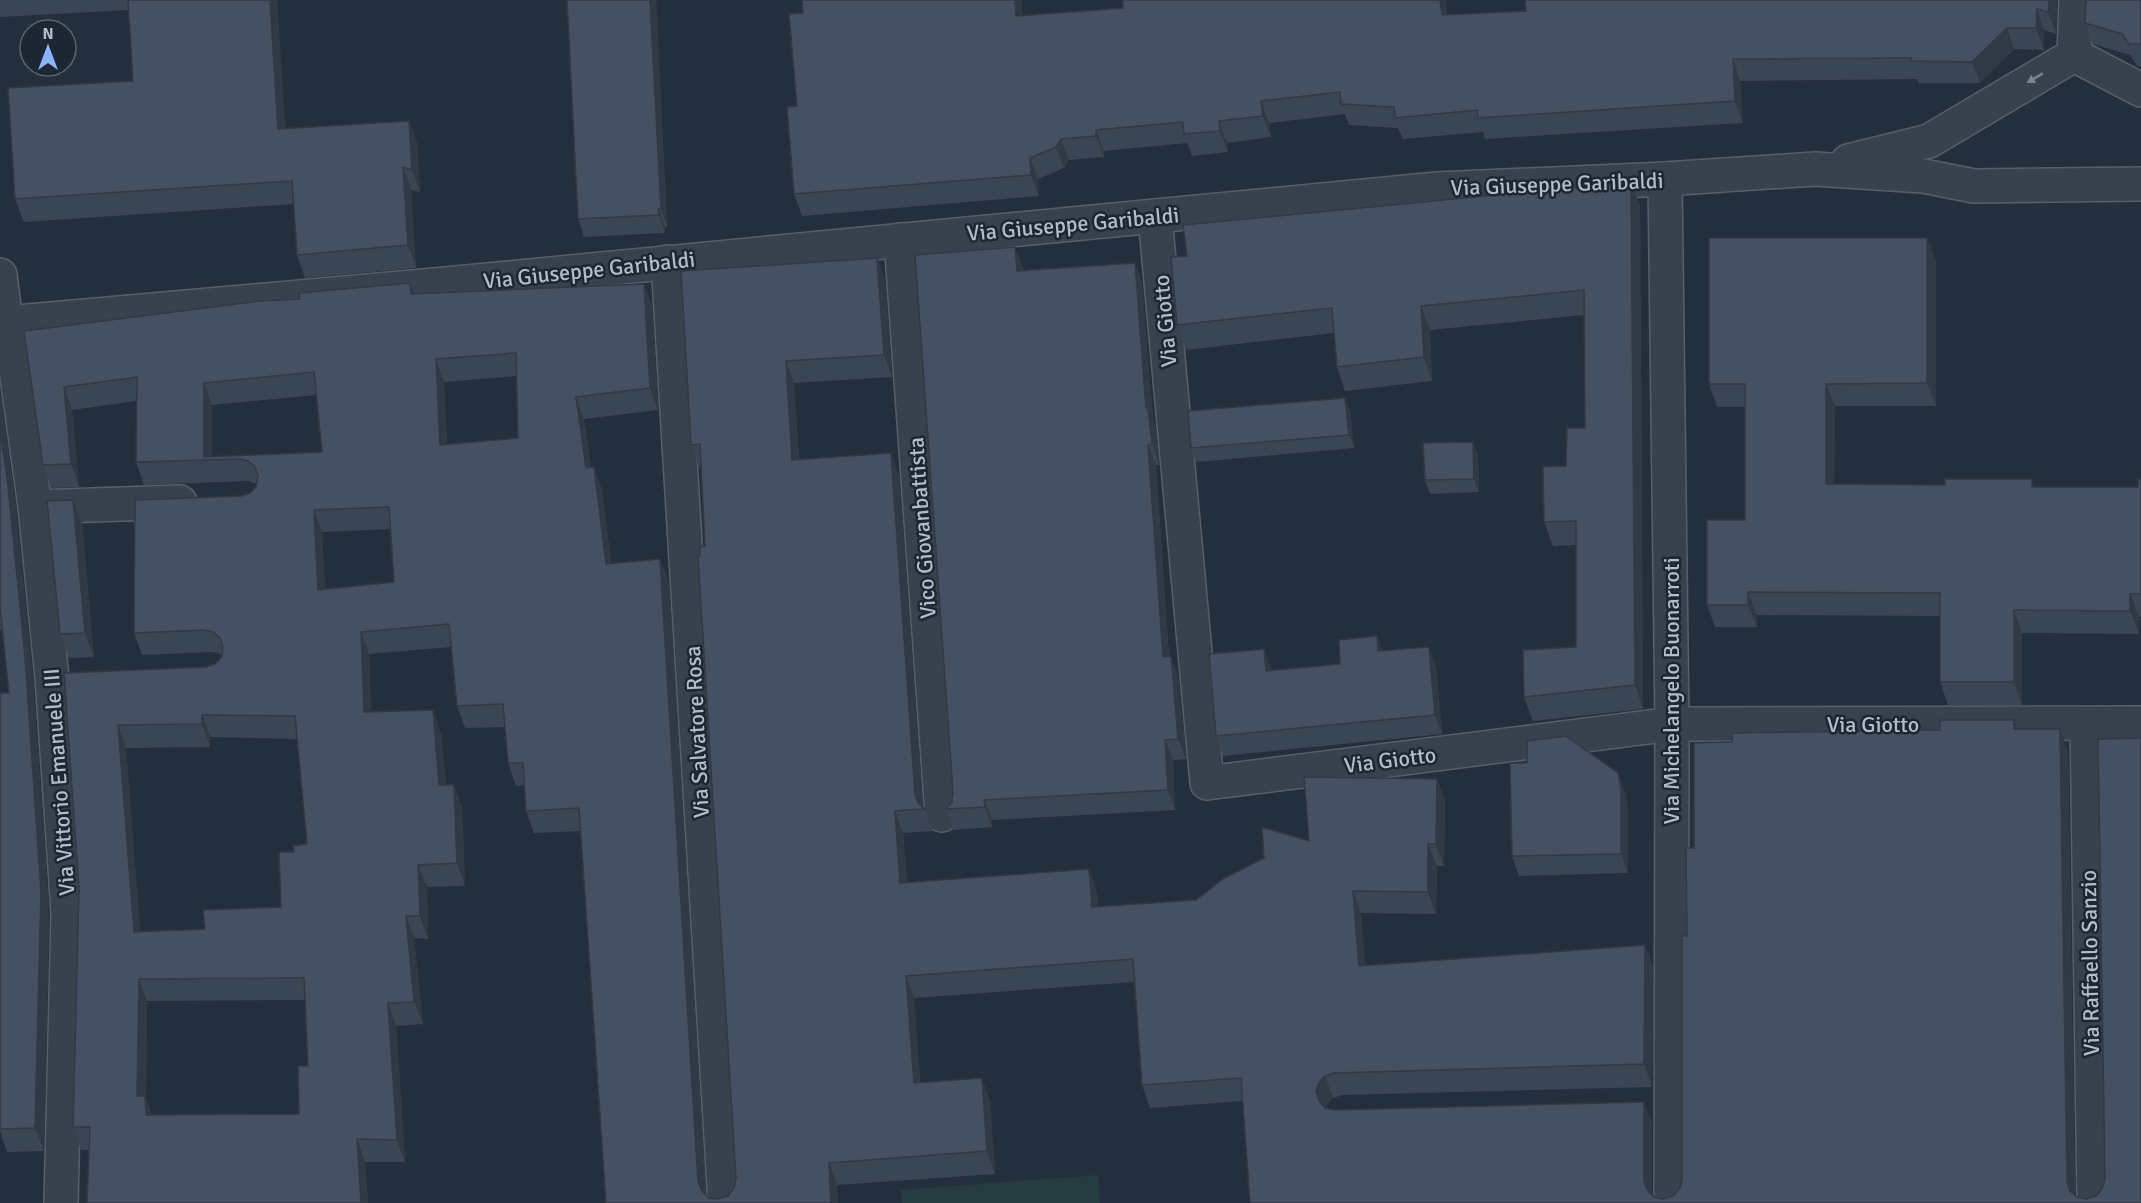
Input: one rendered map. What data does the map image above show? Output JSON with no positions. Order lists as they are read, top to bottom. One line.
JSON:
{"streets":{"street":["Via Giuseppe Garibaldi","Via Giotto","Vico Giovanbattista","Via Michelangelo Buonarroti","Via Salvatore Rosa","Via Vittorio Emanuele III","Via Raffaello Sanzio"]},"crossings":[["Via Giuseppe Garibaldi","Via Giotto"],["Via Giuseppe Garibaldi","Vico Giovanbattista"],["Via Giuseppe Garibaldi","Via Michelangelo Buonarroti"],["Via Giuseppe Garibaldi","Via Salvatore Rosa"],["Via Giuseppe Garibaldi","Via Vittorio Emanuele III"],["Via Giotto","Via Michelangelo Buonarroti"],["Via Giotto","Via Raffaello Sanzio"]],"north":"top"}
